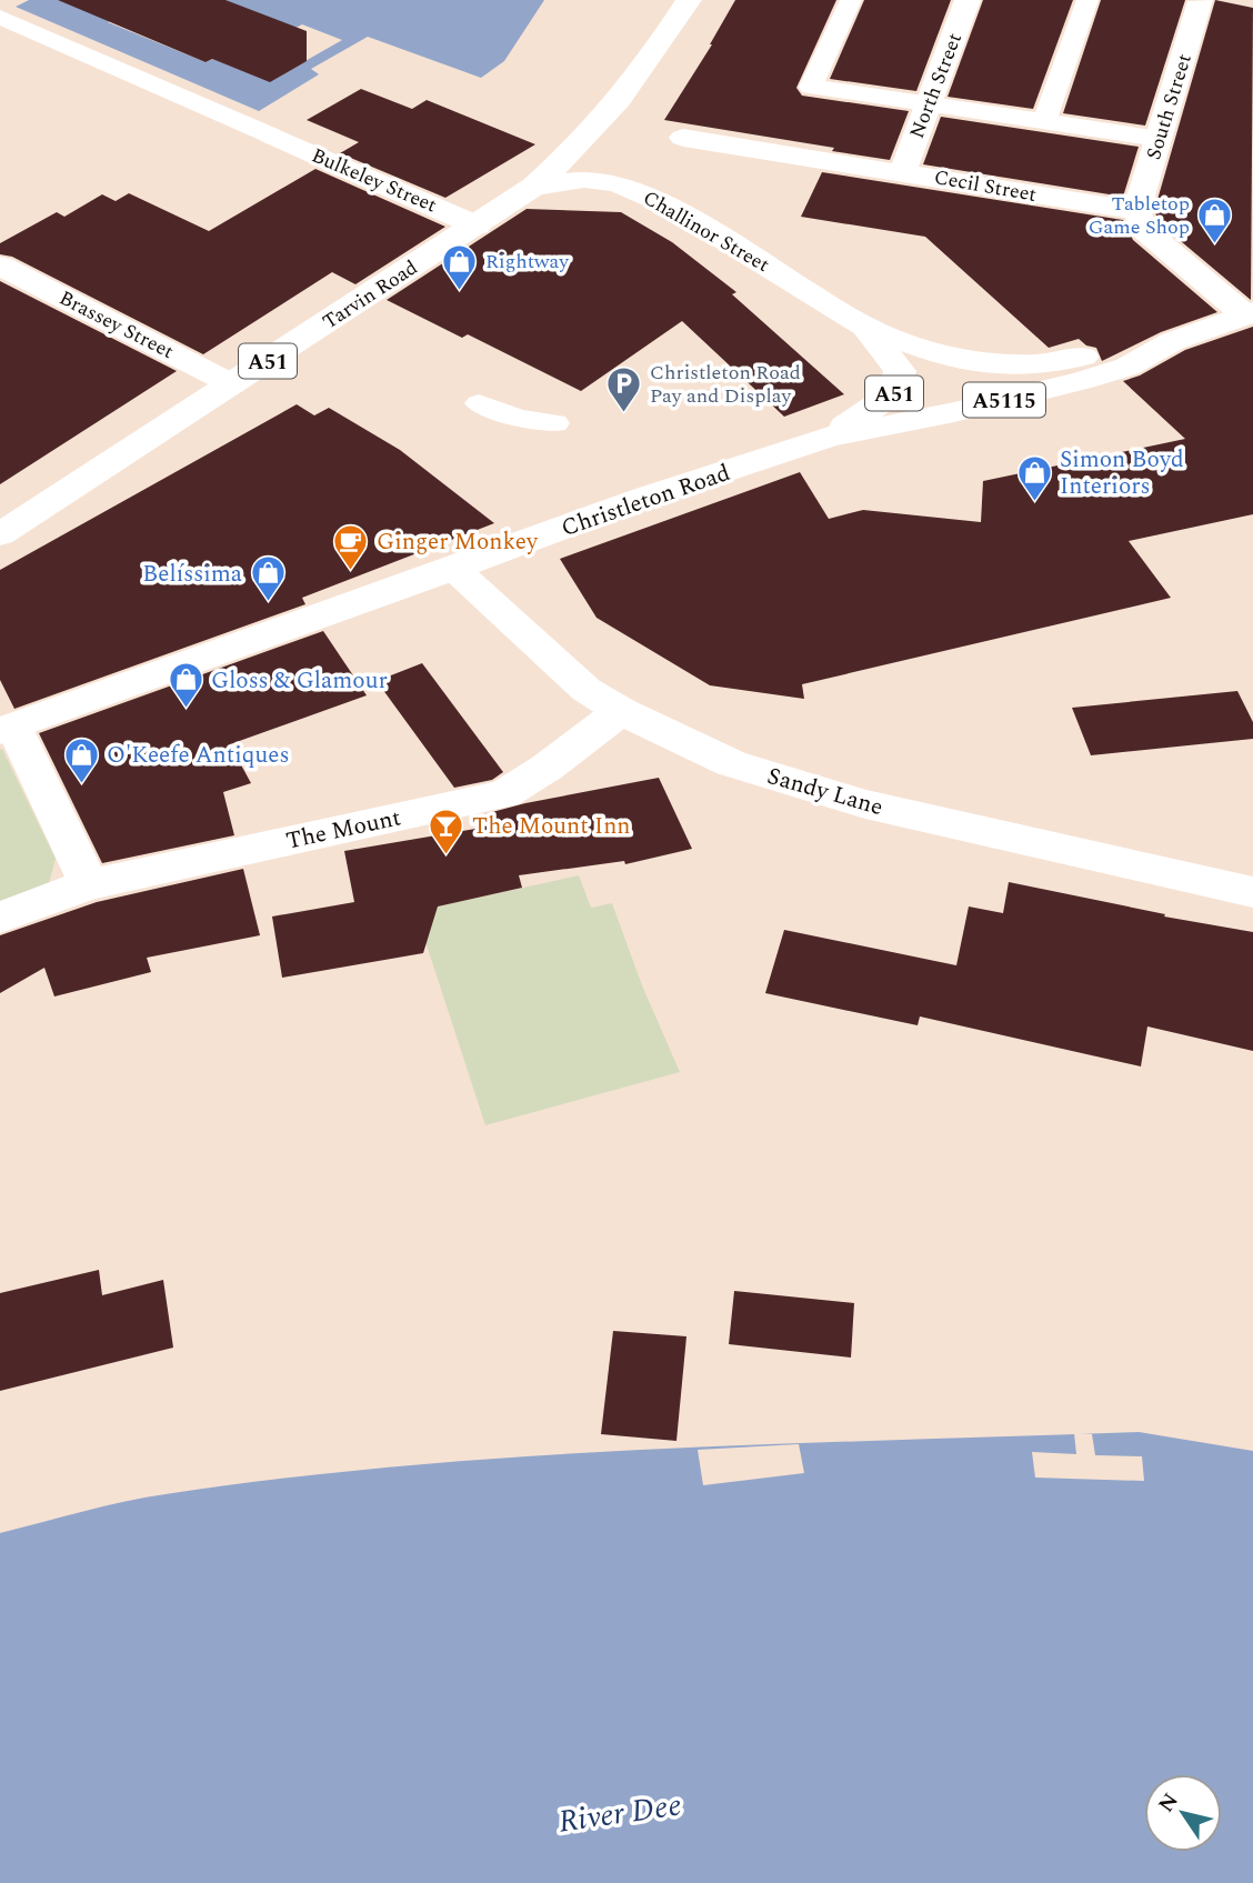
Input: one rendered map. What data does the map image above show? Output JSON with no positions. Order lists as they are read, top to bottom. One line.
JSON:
{"streets":{"main road":["North Street","South Street","Bulkeley Street","Cecil Street","Challinor Street","Tarvin Road","Brassey Street","A51","A5115","Christleton Road","Sandy Lane","The Mount"]},"crossings":[["North Street","Cecil Street"],["South Street","Cecil Street"],["Bulkeley Street","Tarvin Road"],["Challinor Street","Tarvin Road"],["Challinor Street","Christleton Road"],["Tarvin Road","Brassey Street"],["Christleton Road","Sandy Lane"],["Sandy Lane","The Mount"]],"water":["River Dee"],"places":{"shop":["Tabletop Game Shop","Rightway","Simon Boyd Interiors","Belíssima","Gloss & Glamour","O'Keefe Antiques"],"parking":["Christleton Road Pay and Display"],"cafe":["Ginger Monkey"],"bar":["The Mount Inn"]},"north":"top left"}
